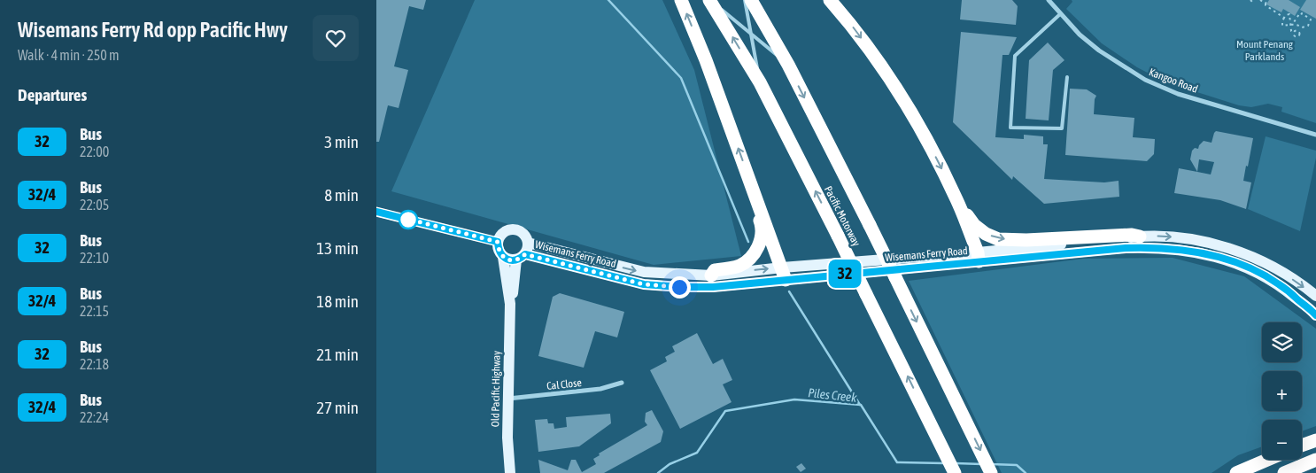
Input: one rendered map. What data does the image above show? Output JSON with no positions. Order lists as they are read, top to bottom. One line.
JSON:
{"streets":{"highway":["Pacific Motorway"],"main road":["Wisemans Ferry Road","Old Pacific Highway"],"street":["Kangoo Road","Cal Close"]},"crossings":[["Wisemans Ferry Road","Old Pacific Highway"],["Cal Close","Old Pacific Highway"]],"water":["Piles Creek"],"parks":["Mount Penang Parklands"],"lines":["bus line 32"],"page":{"heading":[["Wisemans Ferry Rd opp Pacific Hwy","Walk · 4 min · 250 m"],"Departures"],"on_map":"32","list":[{"mark":"32","name":"Bus","note":"22:00","value":"3 min"},{"mark":"32/4","name":"Bus","note":"22:05","value":"8 min"},{"mark":"32","name":"Bus","note":"22:10","value":"13 min"},{"mark":"32/4","name":"Bus","note":"22:15","value":"18 min"},{"mark":"32","name":"Bus","note":"22:18","value":"21 min"},{"mark":"32/4","name":"Bus","note":"22:24","value":"27 min"}],"map_buttons":["+","−"]}}
